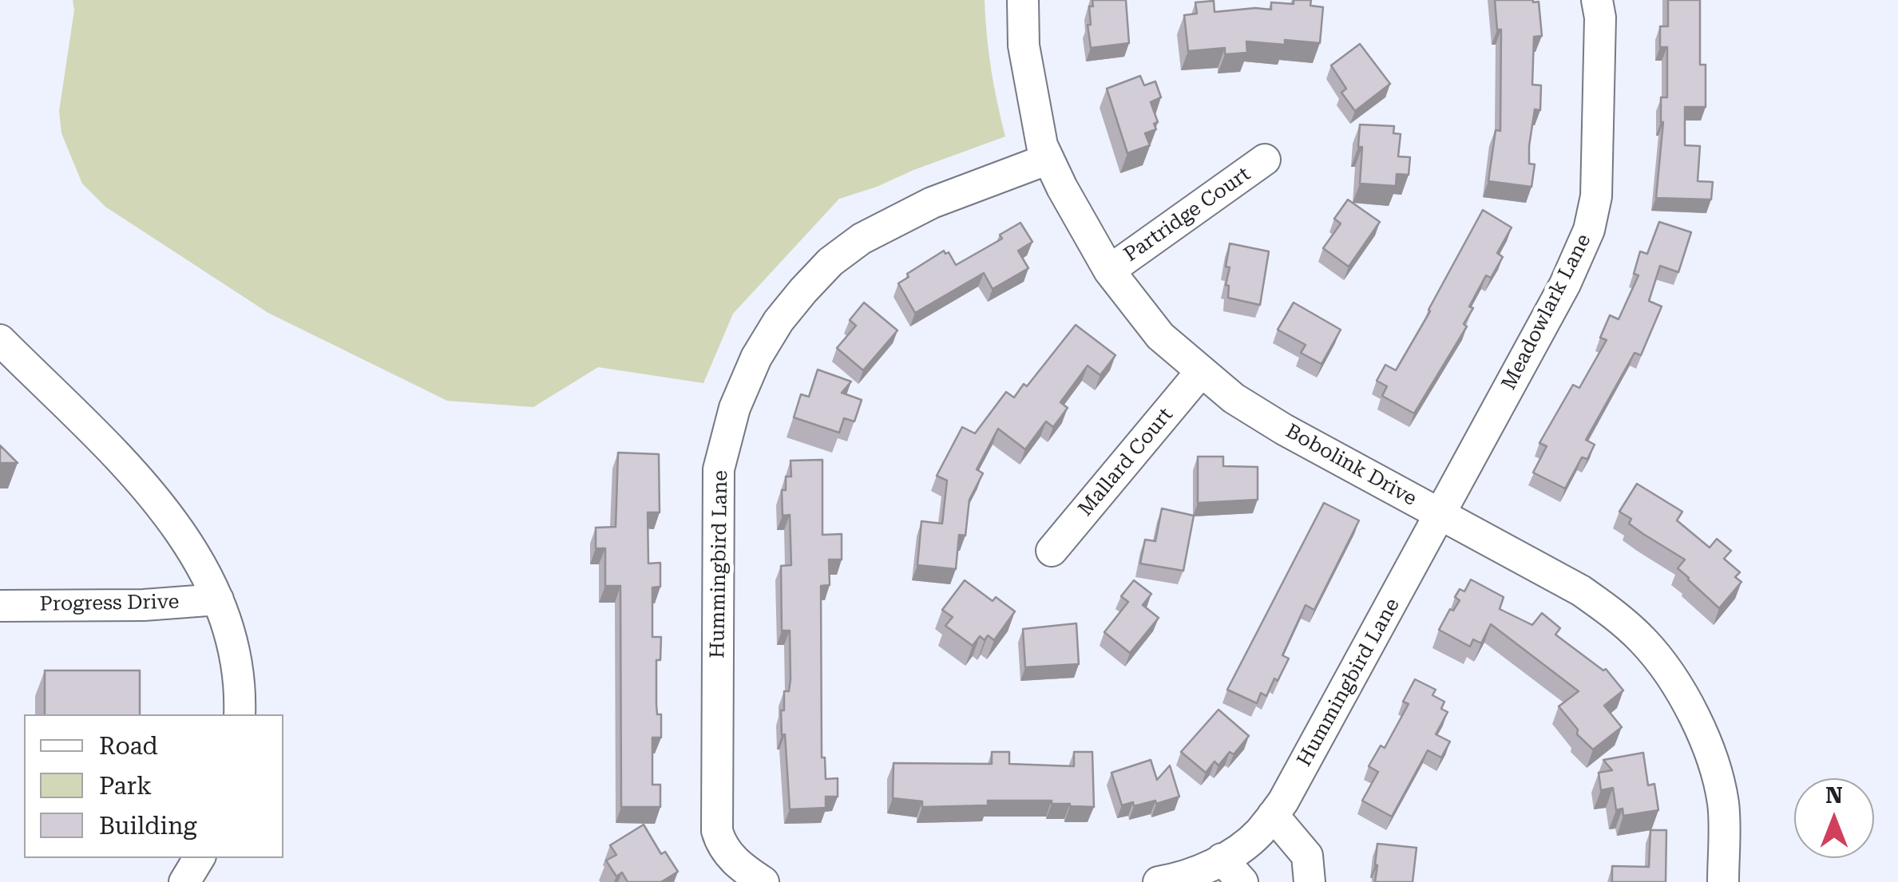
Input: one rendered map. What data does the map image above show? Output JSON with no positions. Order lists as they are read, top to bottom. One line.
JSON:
{"streets":{"street":["Partridge Court","Meadowlark Lane","Mallard Court","Bobolink Drive","Hummingbird Lane","Progress Drive"]},"crossings":[["Partridge Court","Bobolink Drive"],["Meadowlark Lane","Bobolink Drive"],["Meadowlark Lane","Hummingbird Lane"],["Mallard Court","Bobolink Drive"],["Bobolink Drive","Hummingbird Lane"]],"legend":["Road","Park","Building"],"north":"top"}
